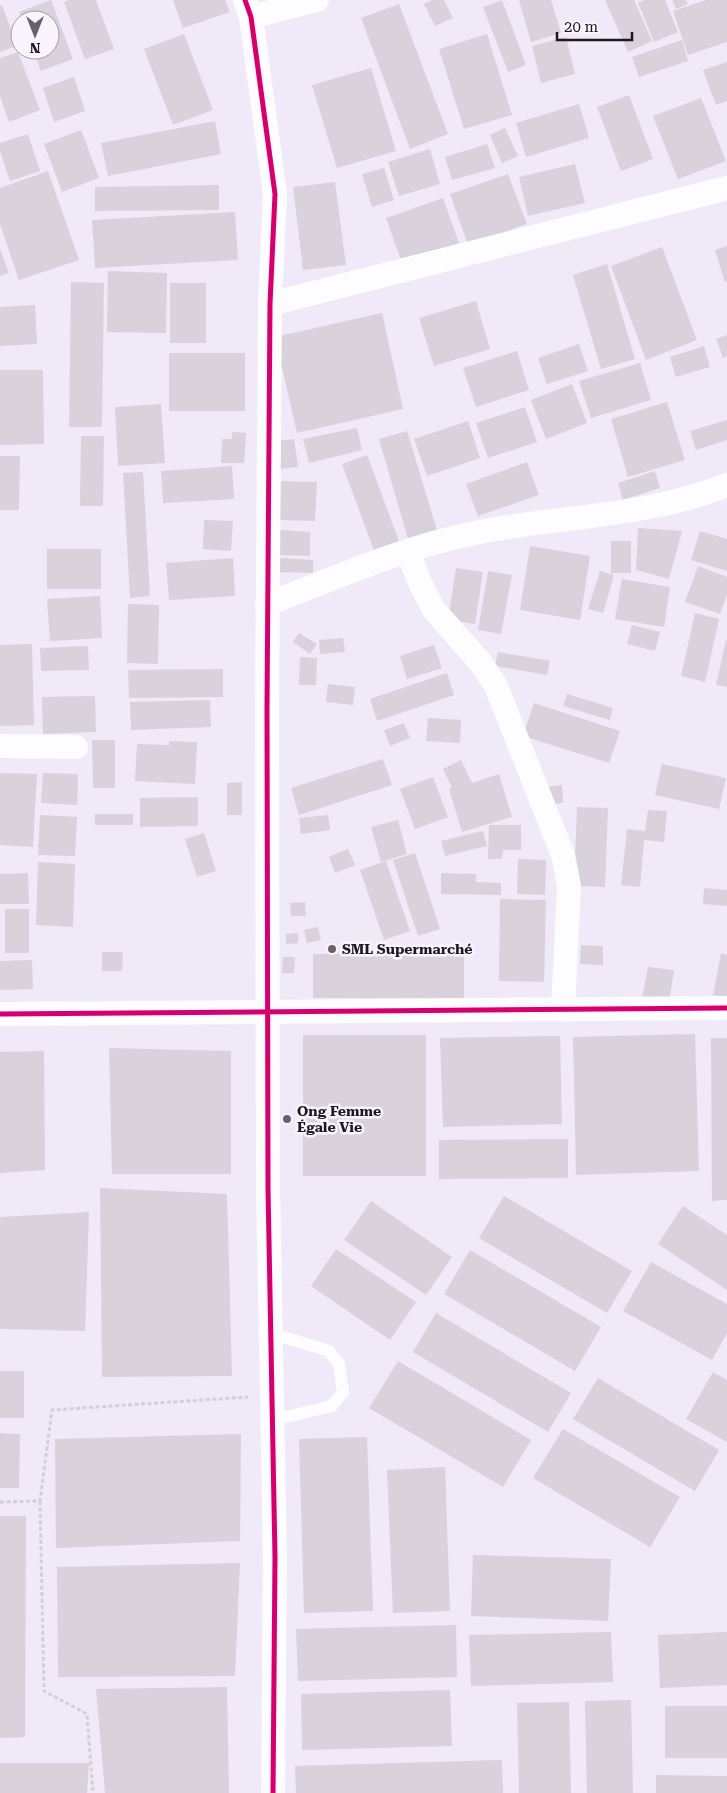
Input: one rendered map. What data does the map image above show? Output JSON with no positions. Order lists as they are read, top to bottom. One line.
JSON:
{"places":["SML Supermarché","Ong Femme Égale Vie"],"scale_bar":"20 m","north":"bottom"}
